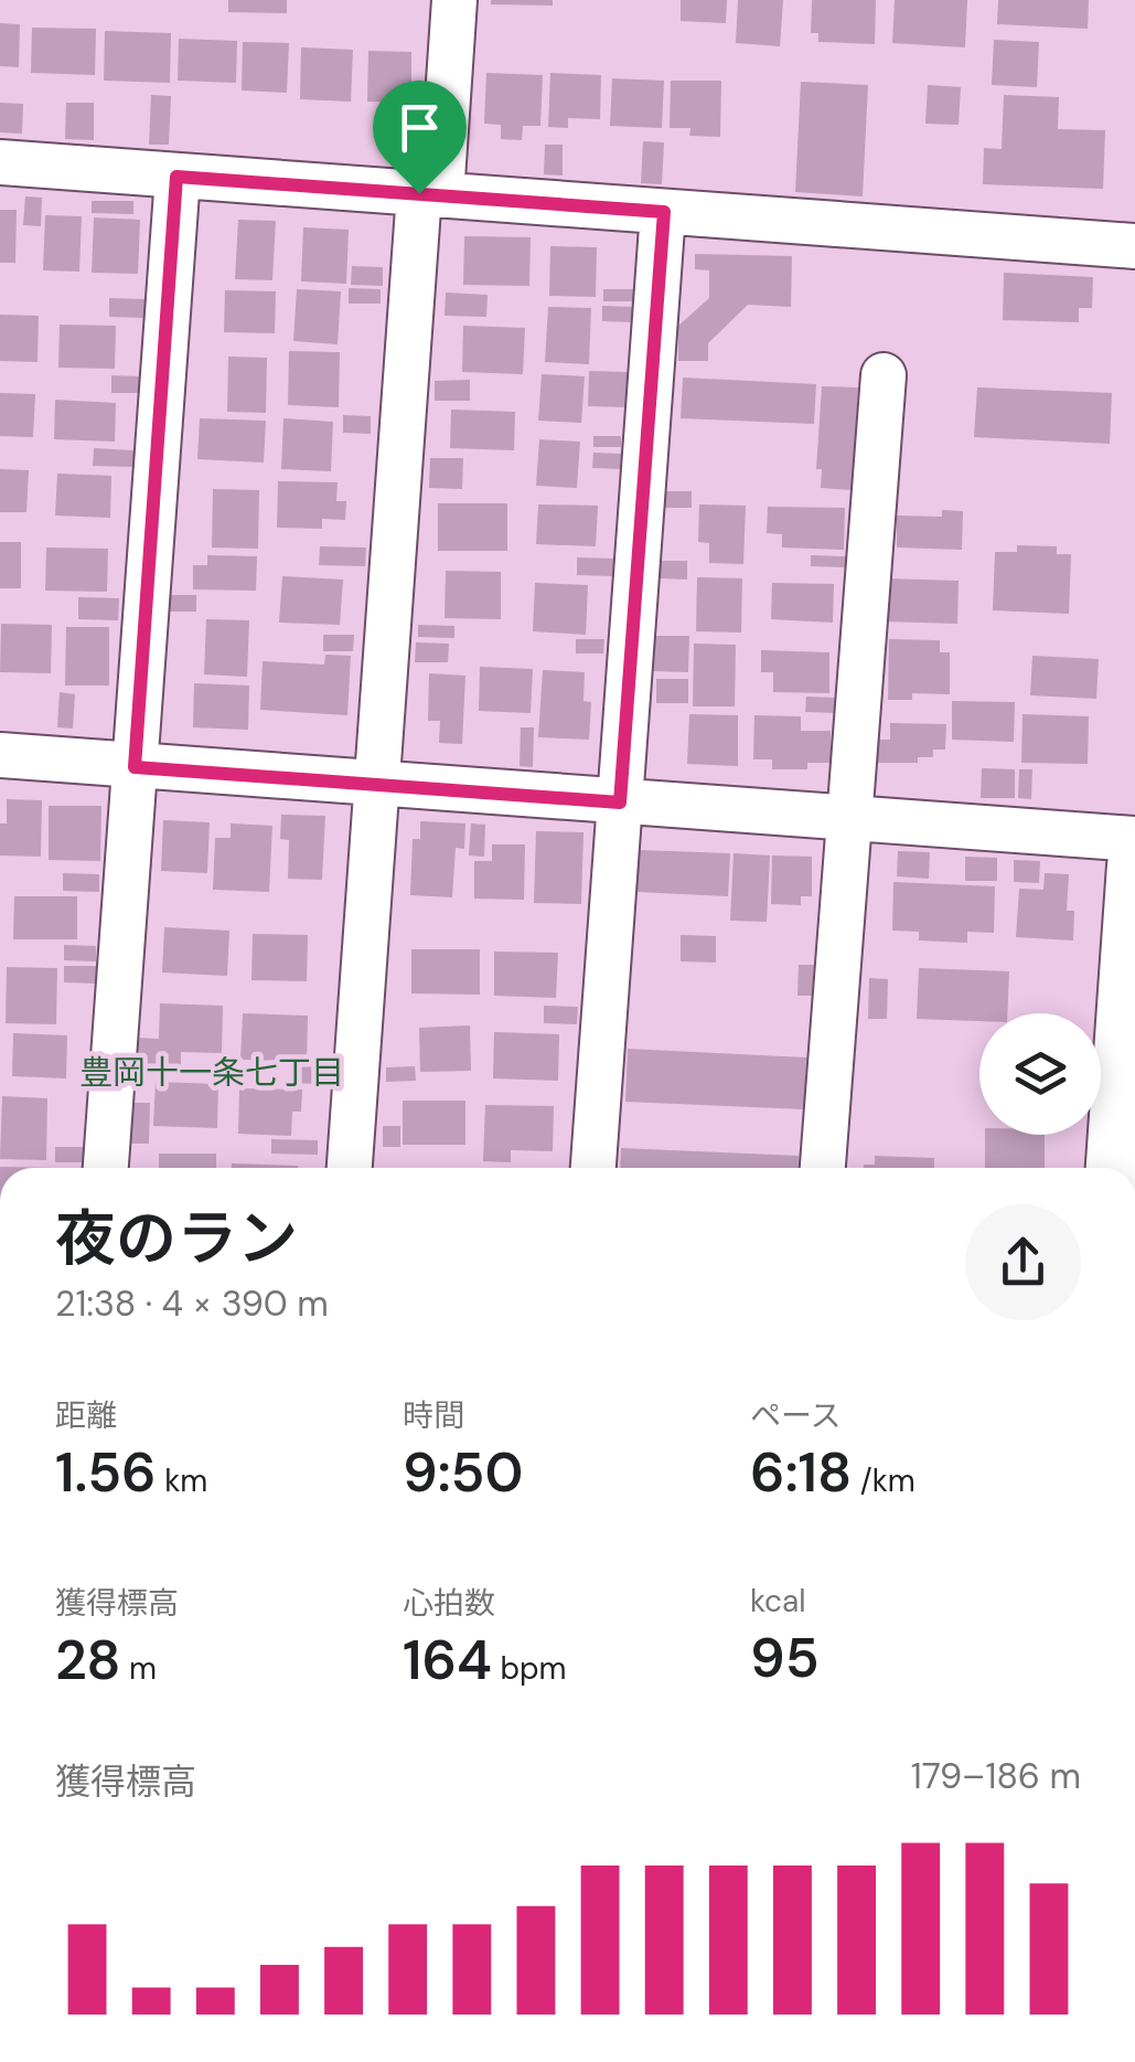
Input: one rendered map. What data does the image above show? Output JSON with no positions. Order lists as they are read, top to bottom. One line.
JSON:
{"districts":["豊岡十一条七丁目"],"page":{"heading":["夜のラン","21:38 · 4 × 390 m"],"stats":[["距離","1.56 km"],["時間","9:50"],["ペース","6:18 /km"],["獲得標高","28 m"],["心拍数","164 bpm"],["kcal","95"]],"chart":["獲得標高","179–186 m"]}}
